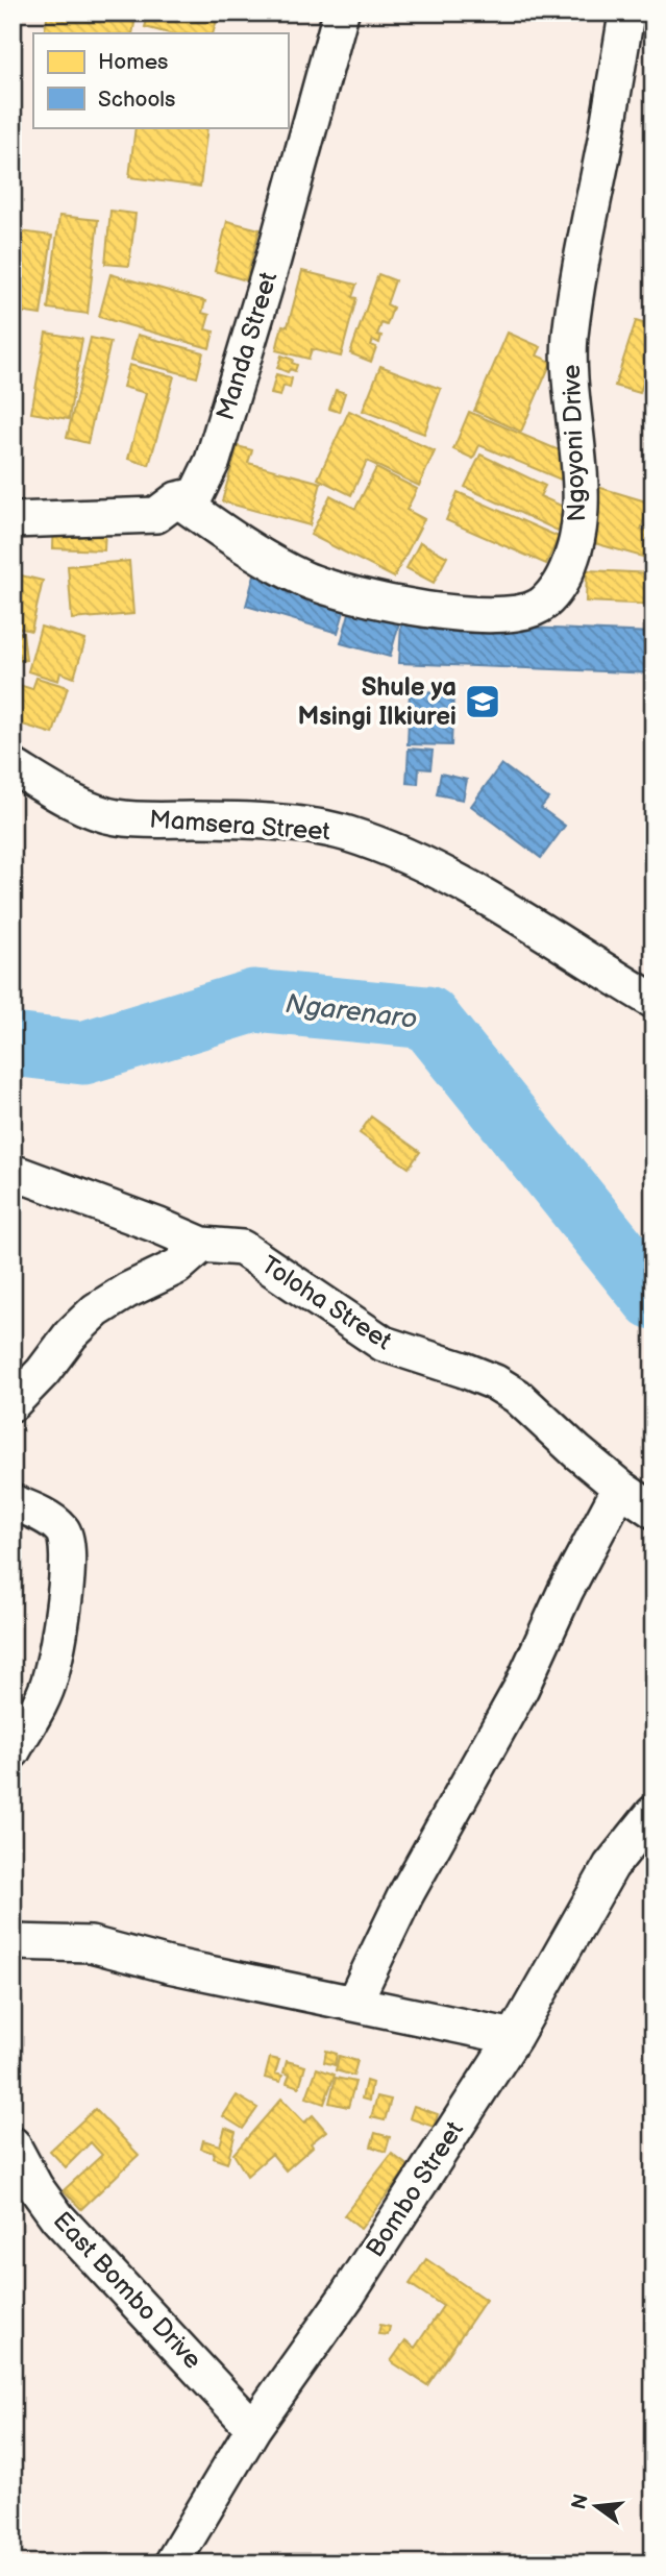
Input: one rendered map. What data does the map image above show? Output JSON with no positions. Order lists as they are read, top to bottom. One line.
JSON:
{"streets":{"street":["Manda Street","Ngoyoni Drive","Mamsera Street","Toloha Street","Bombo Street","East Bombo Drive"]},"crossings":[["Manda Street","Ngoyoni Drive"],["Bombo Street","East Bombo Drive"]],"water":["Ngarenaro"],"places":{"school or university":["Shule ya Msingi Ilkiurei"]},"legend":["Homes","Schools"],"north":"left"}
